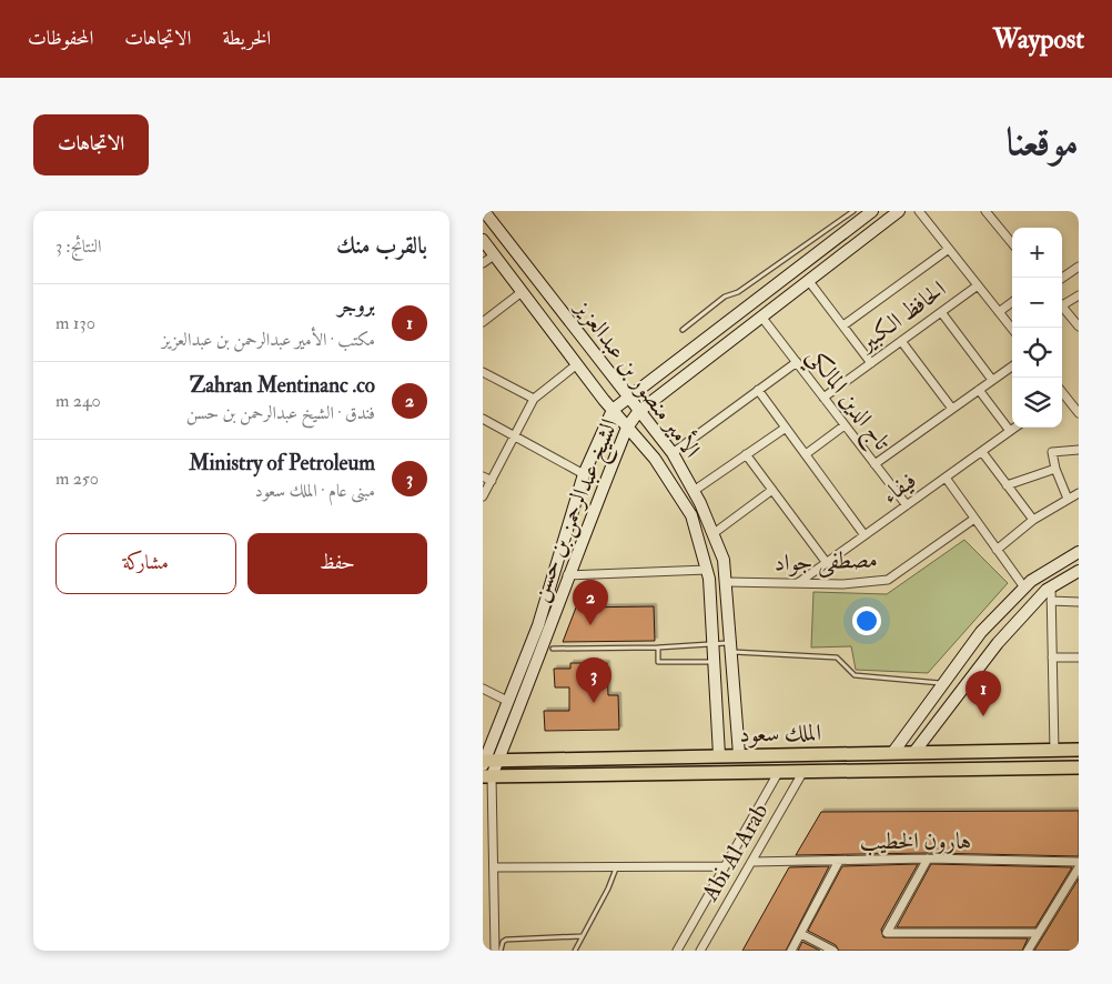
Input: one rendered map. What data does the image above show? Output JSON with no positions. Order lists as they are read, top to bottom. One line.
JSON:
{"streets":{"main road":["الملك سعود"],"street":["الحافظ الكبير","الأمير منصور بن عبدالعزيز","تاج الدين المالكي","فيفاء","الشيخ عبدالرحمن بن حسن","مصطفى جواد","هارون الخطيب","Abi Al Arab"]},"crossings":[["الحافظ الكبير","تاج الدين المالكي"],["الأمير منصور بن عبدالعزيز","الشيخ عبدالرحمن بن حسن"],["الأمير منصور بن عبدالعزيز","مصطفى جواد"],["الأمير منصور بن عبدالعزيز","الملك سعود"],["تاج الدين المالكي","فيفاء"],["تاج الدين المالكي","الشيخ عبدالرحمن بن حسن"],["فيفاء","مصطفى جواد"],["الشيخ عبدالرحمن بن حسن","الملك سعود"],["الملك سعود","Abi Al Arab"],["هارون الخطيب","Abi Al Arab"]],"page":{"header":"Waypost","nav":["الخريطة","الاتجاهات","المحفوظات"],"title":"موقعنا","buttons":["الاتجاهات",["حفظ","مشاركة"]],"heading":["بالقرب منك","النتائج: 3"],"map_buttons":["+","−"],"list":[{"mark":"1","name":"بروجر","note":"مكتب · الأمير عبدالرحمن بن عبدالعزيز","value":"130 m"},{"mark":"2","name":"Zahran Mentinanc .co","note":"فندق · الشيخ عبدالرحمن بن حسن","value":"240 m"},{"mark":"3","name":"Ministry of Petroleum","note":"مبنى عام · الملك سعود","value":"250 m"}],"pins":["2","3","1"]}}
